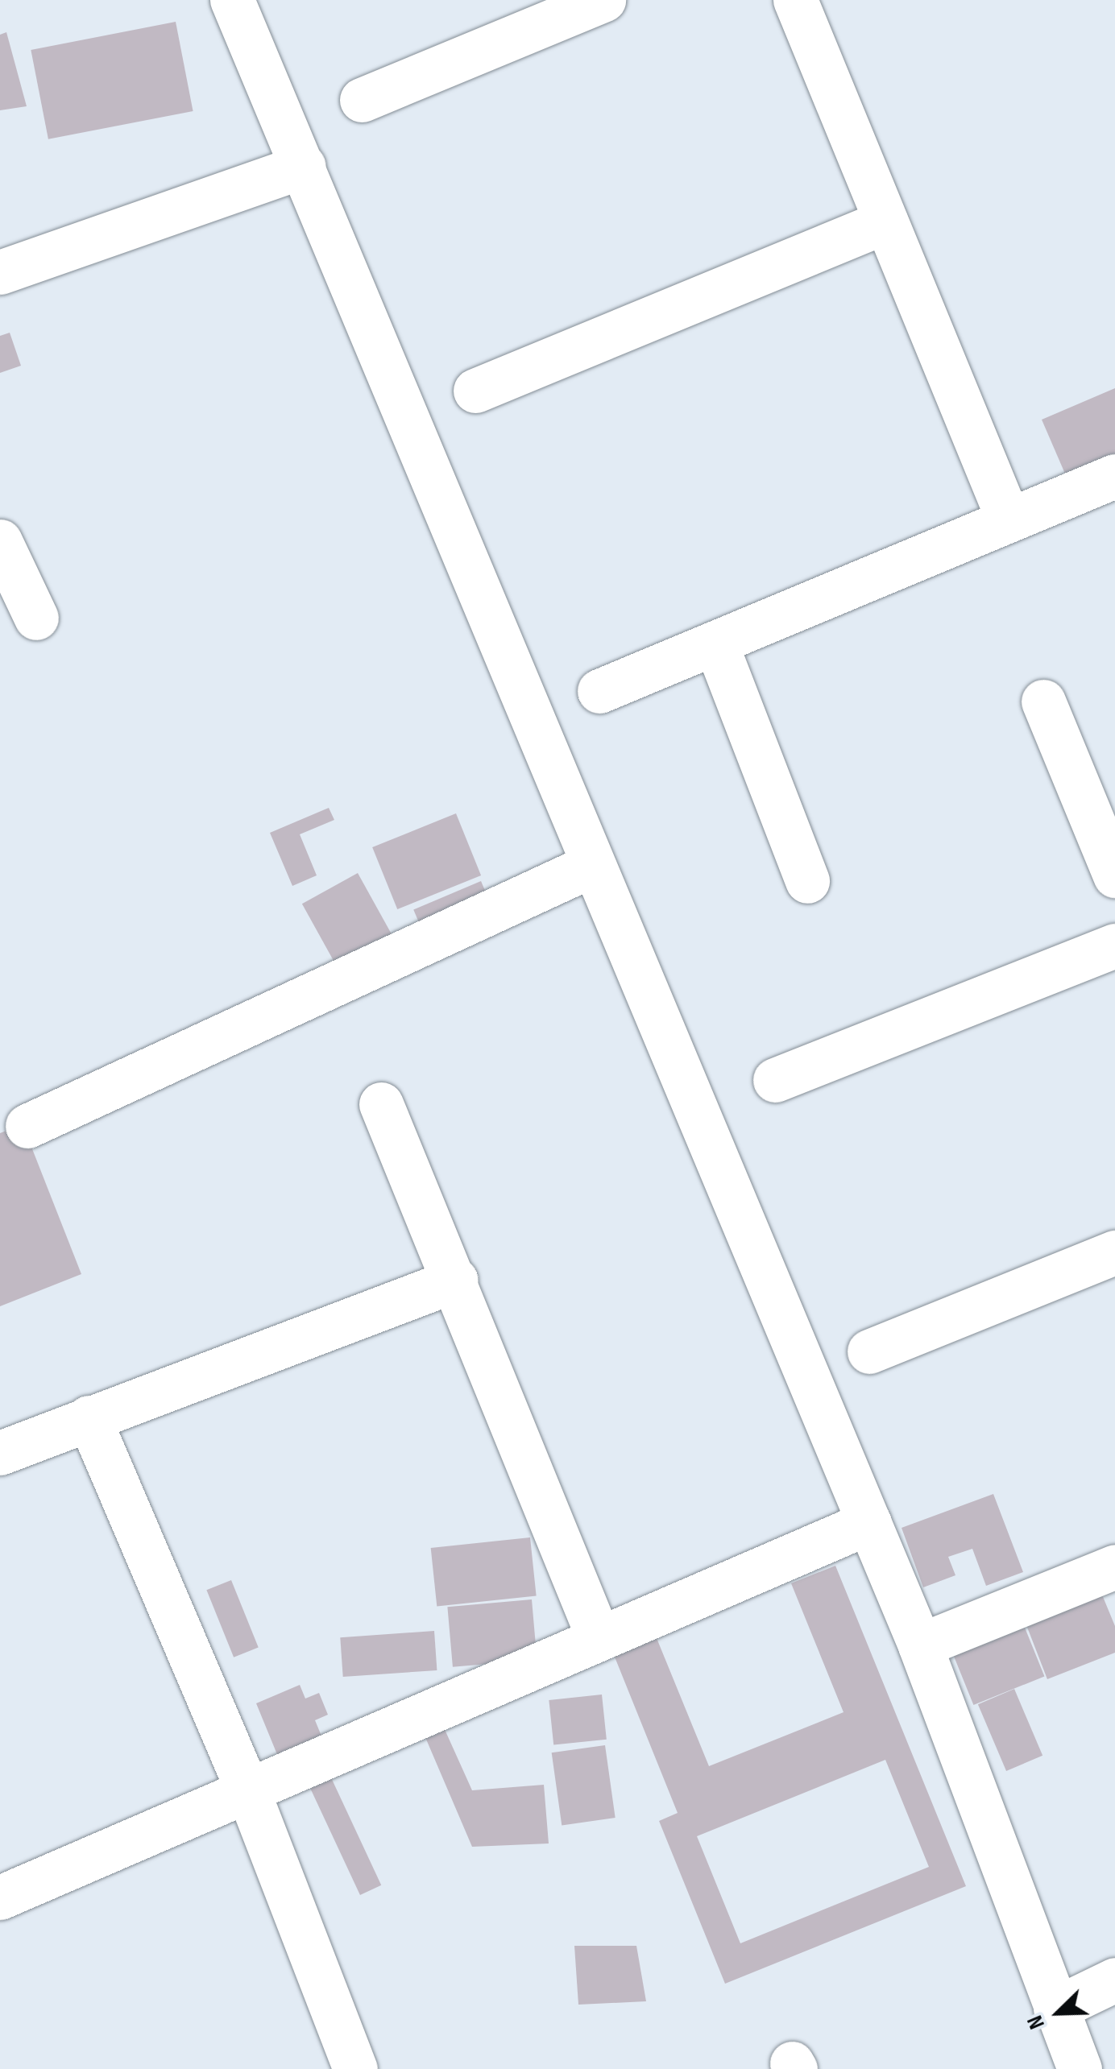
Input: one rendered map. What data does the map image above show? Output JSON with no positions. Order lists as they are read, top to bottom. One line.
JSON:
{"north":"bottom left"}
